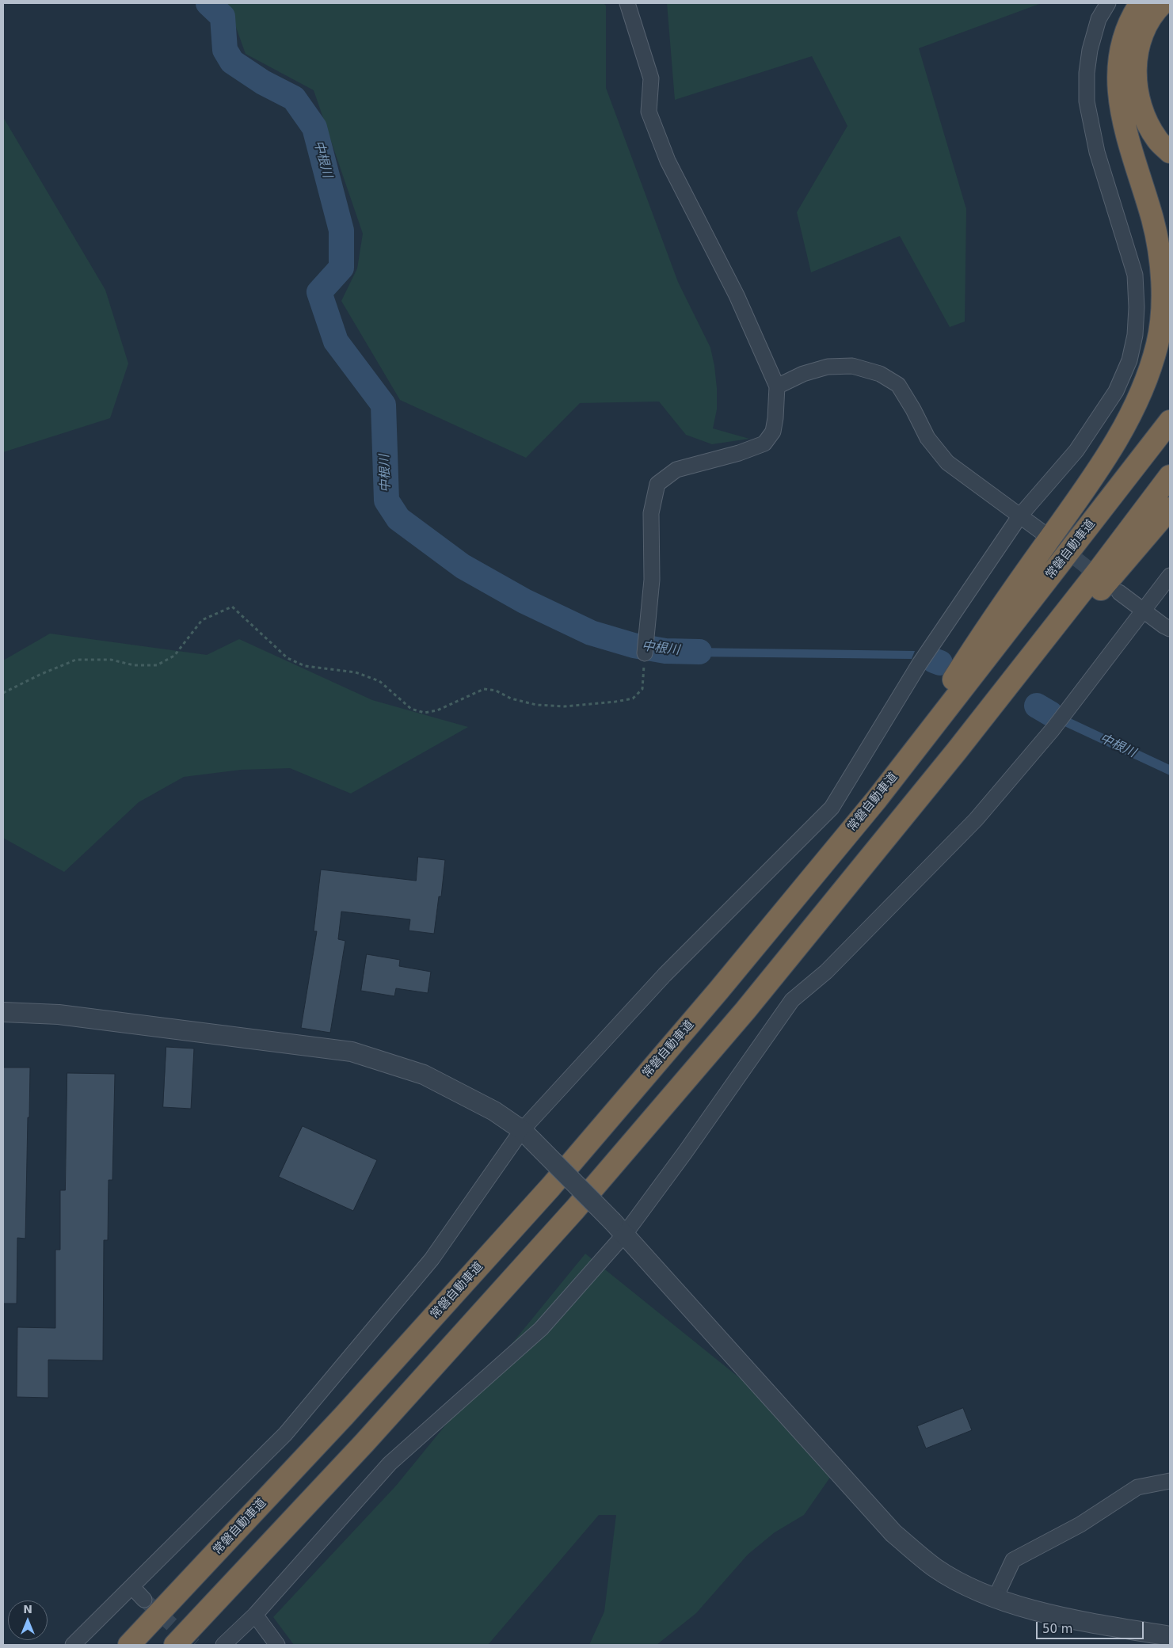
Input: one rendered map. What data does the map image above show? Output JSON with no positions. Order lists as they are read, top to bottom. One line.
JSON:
{"streets":{"highway":["常磐自動車道"]},"water":["中根川"],"scale_bar":"50 m","north":"top"}
